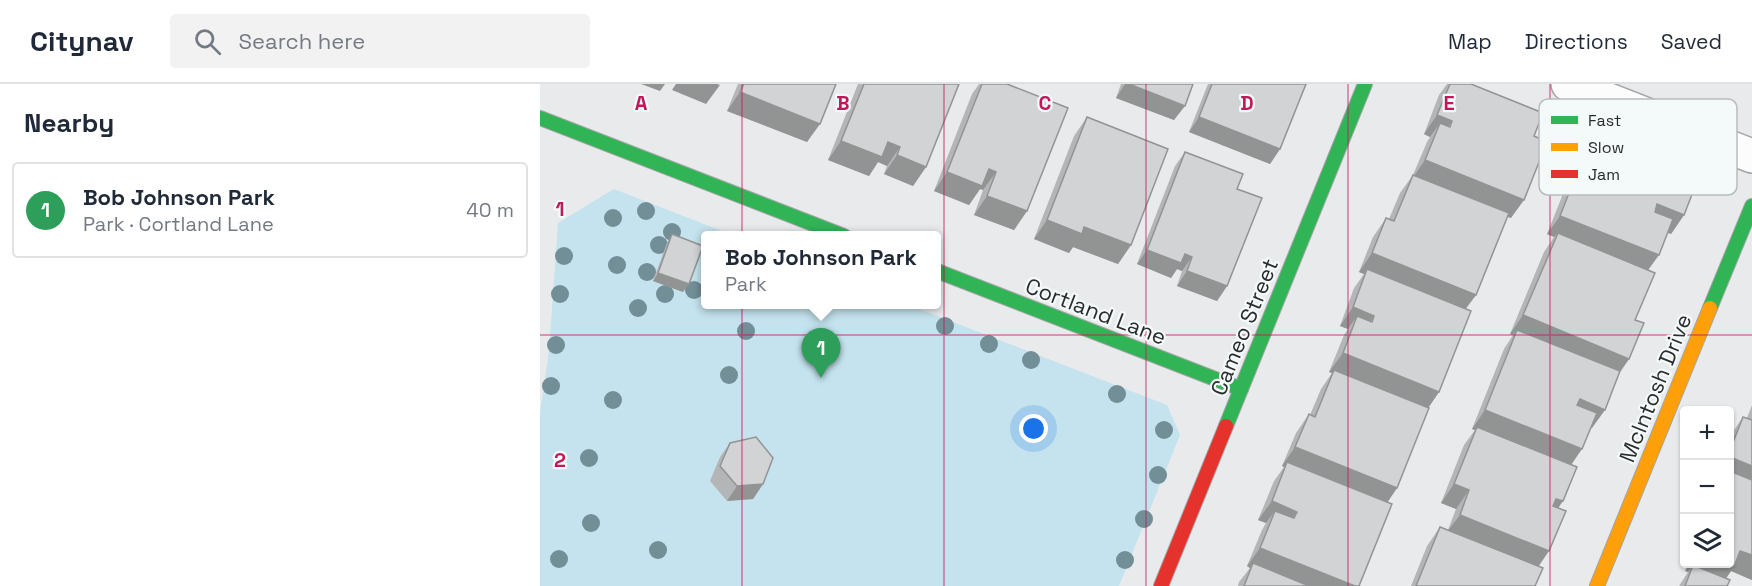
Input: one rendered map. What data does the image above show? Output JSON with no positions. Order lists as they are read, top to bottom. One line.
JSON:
{"streets":{"street":["Cortland Lane","Cameo Street","McIntosh Drive"]},"crossings":[["Cortland Lane","Cameo Street"]],"legend":["Fast","Slow","Jam"],"page":{"header":"Citynav","search":"Search here","nav":["Map","Directions","Saved"],"heading":"Nearby","list":[{"mark":"1","name":"Bob Johnson Park","note":"Park · Cortland Lane","value":"40 m"}],"popup":["Bob Johnson Park","Park"],"pins":"1","map_buttons":["+","−"]},"grid":{"columns":["A","B","C","D","E"],"rows":["1","2"]}}
